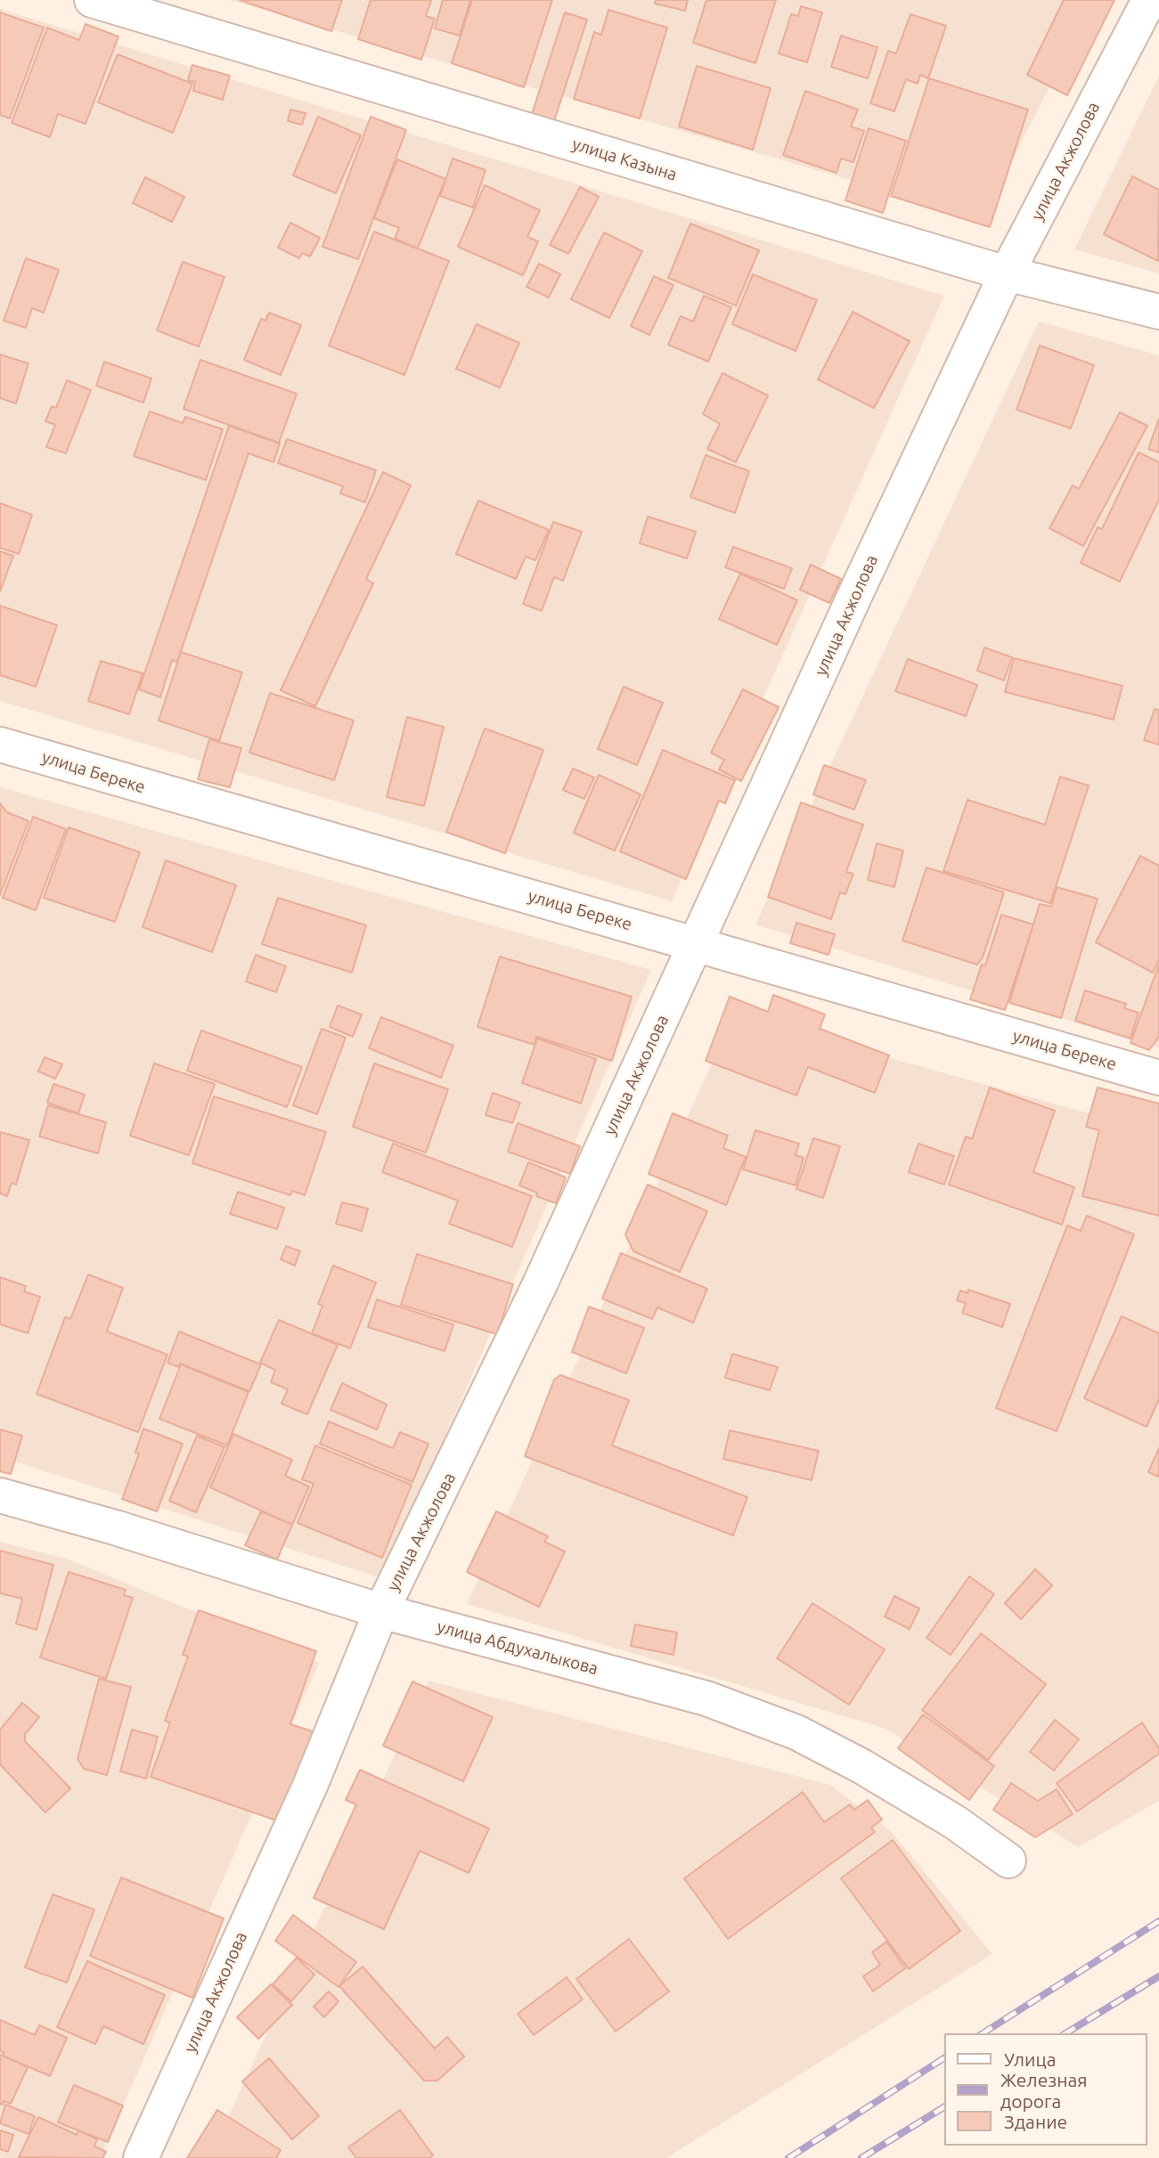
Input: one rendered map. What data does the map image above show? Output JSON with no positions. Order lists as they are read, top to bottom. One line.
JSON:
{"streets":{"street":["улица Казына","улица Акжолова","улица Береке","улица Абдухалыкова"]},"crossings":[["улица Казына","улица Акжолова"],["улица Акжолова","улица Береке"],["улица Акжолова","улица Абдухалыкова"]],"legend":["Улица","Железная дорога","Здание"]}
